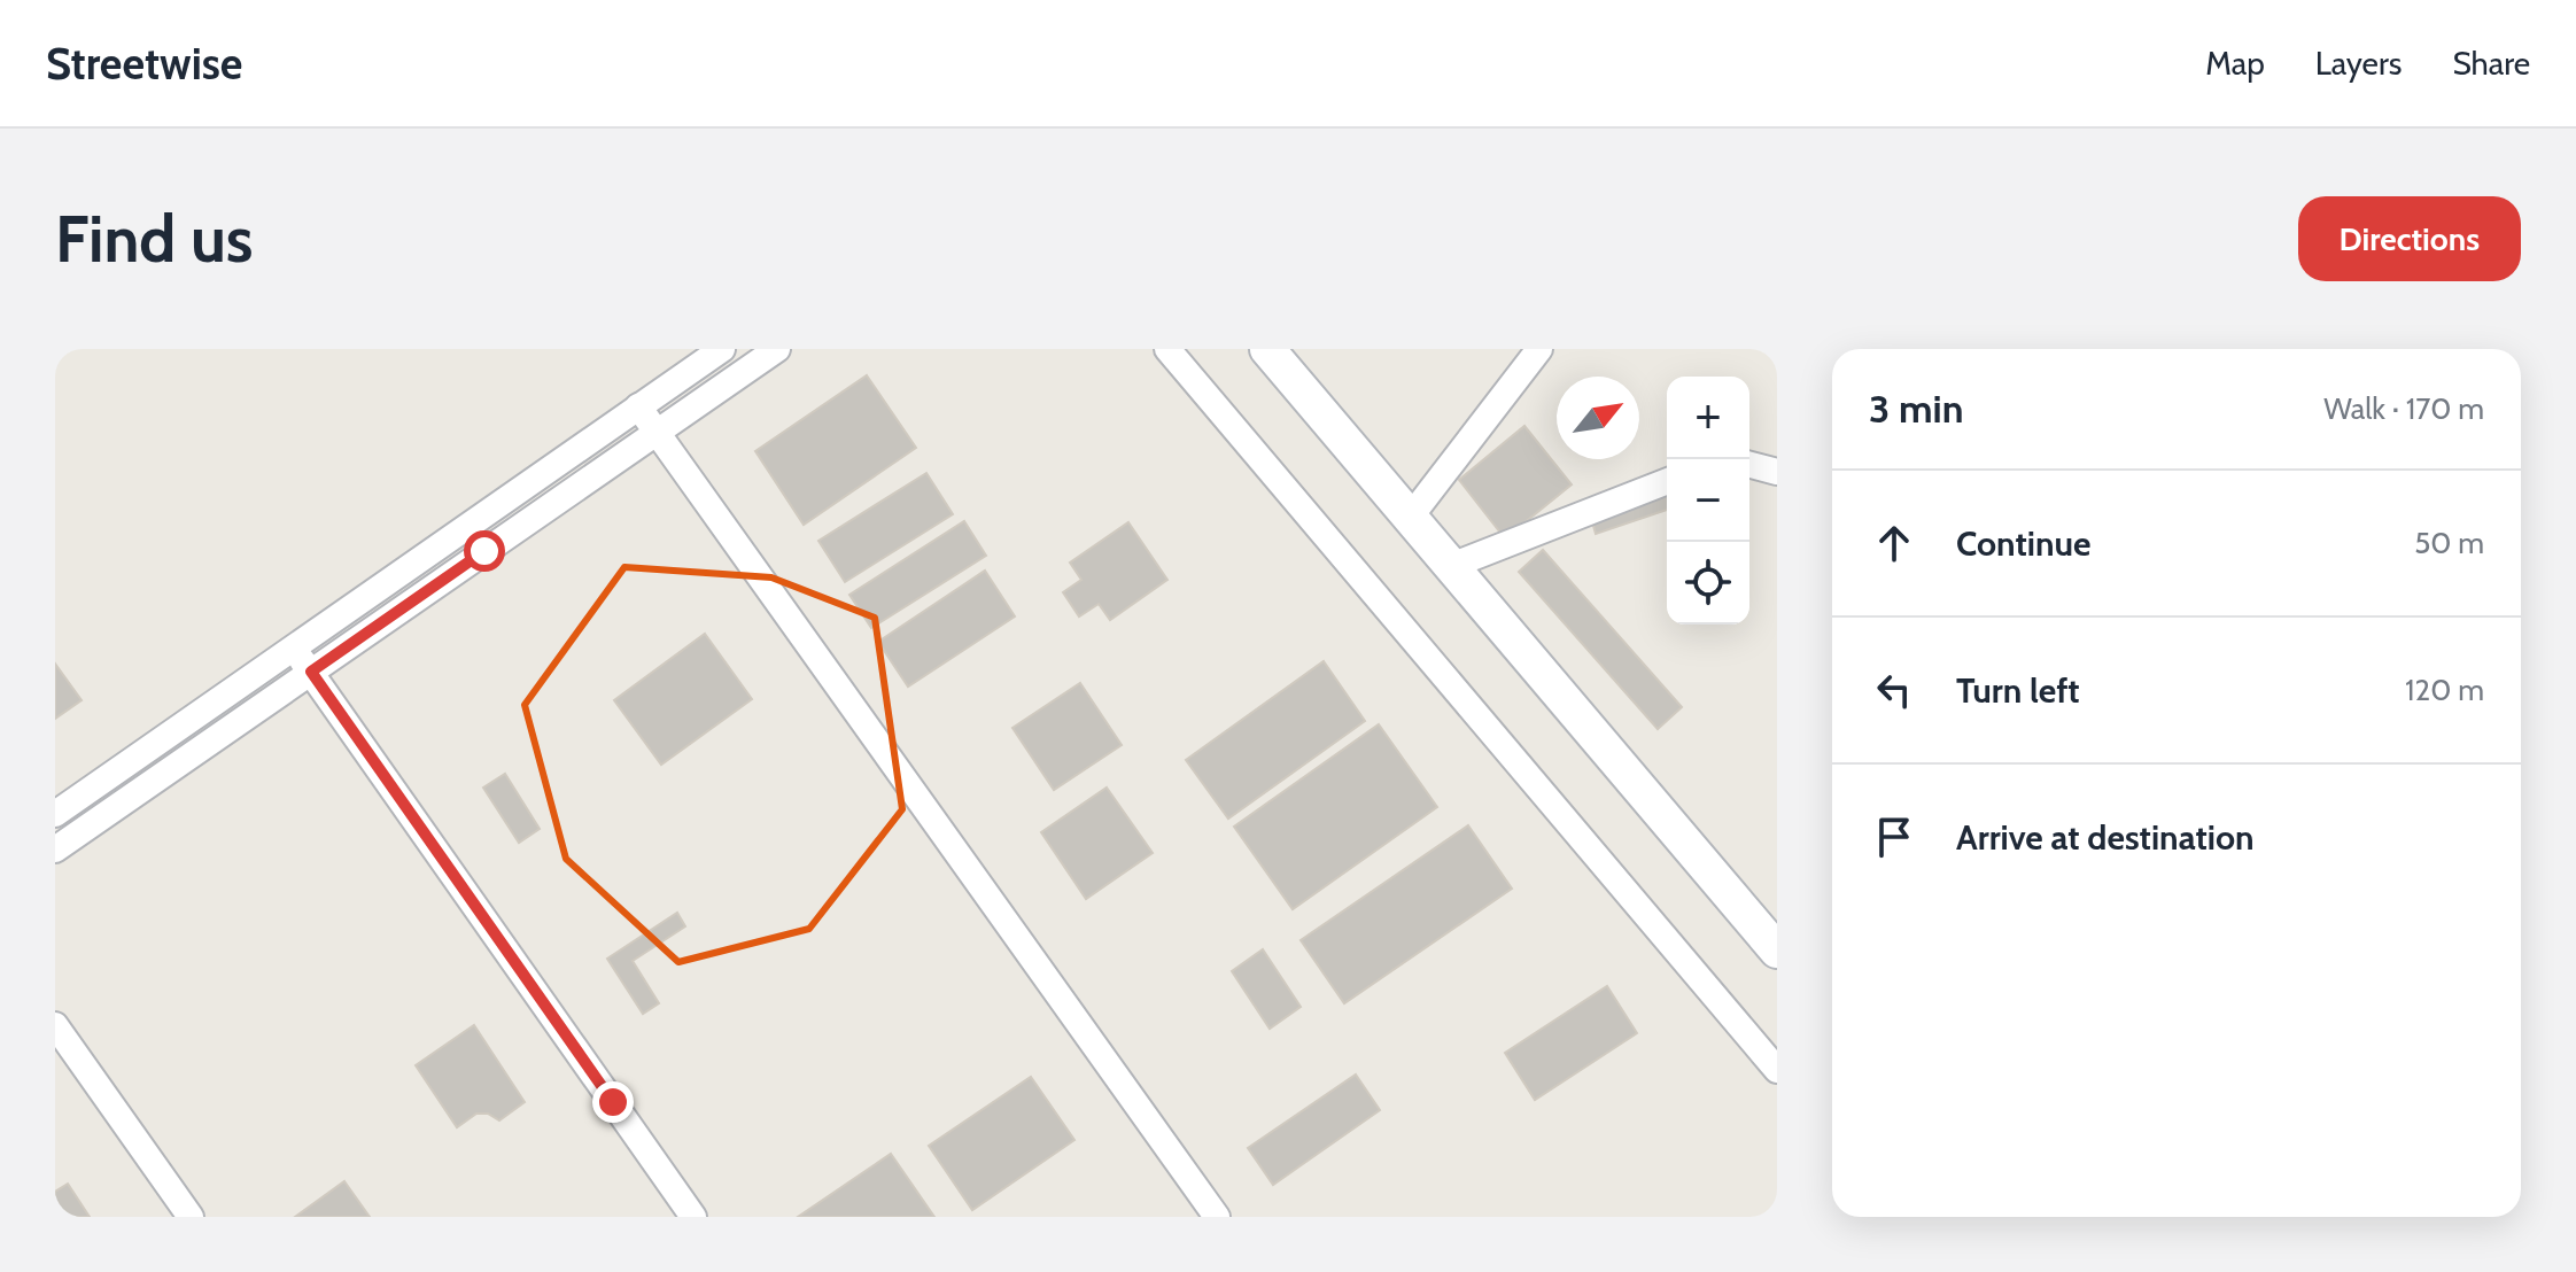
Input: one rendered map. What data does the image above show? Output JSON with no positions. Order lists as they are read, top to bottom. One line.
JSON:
{"north":"top right","page":{"header":"Streetwise","nav":["Map","Layers","Share"],"buttons":"Directions","title":"Find us","heading":["3 min","Walk · 170 m"],"map_buttons":["+","−"],"list":[["Continue","50 m"],["Turn left","120 m"],"Arrive at destination"]}}
